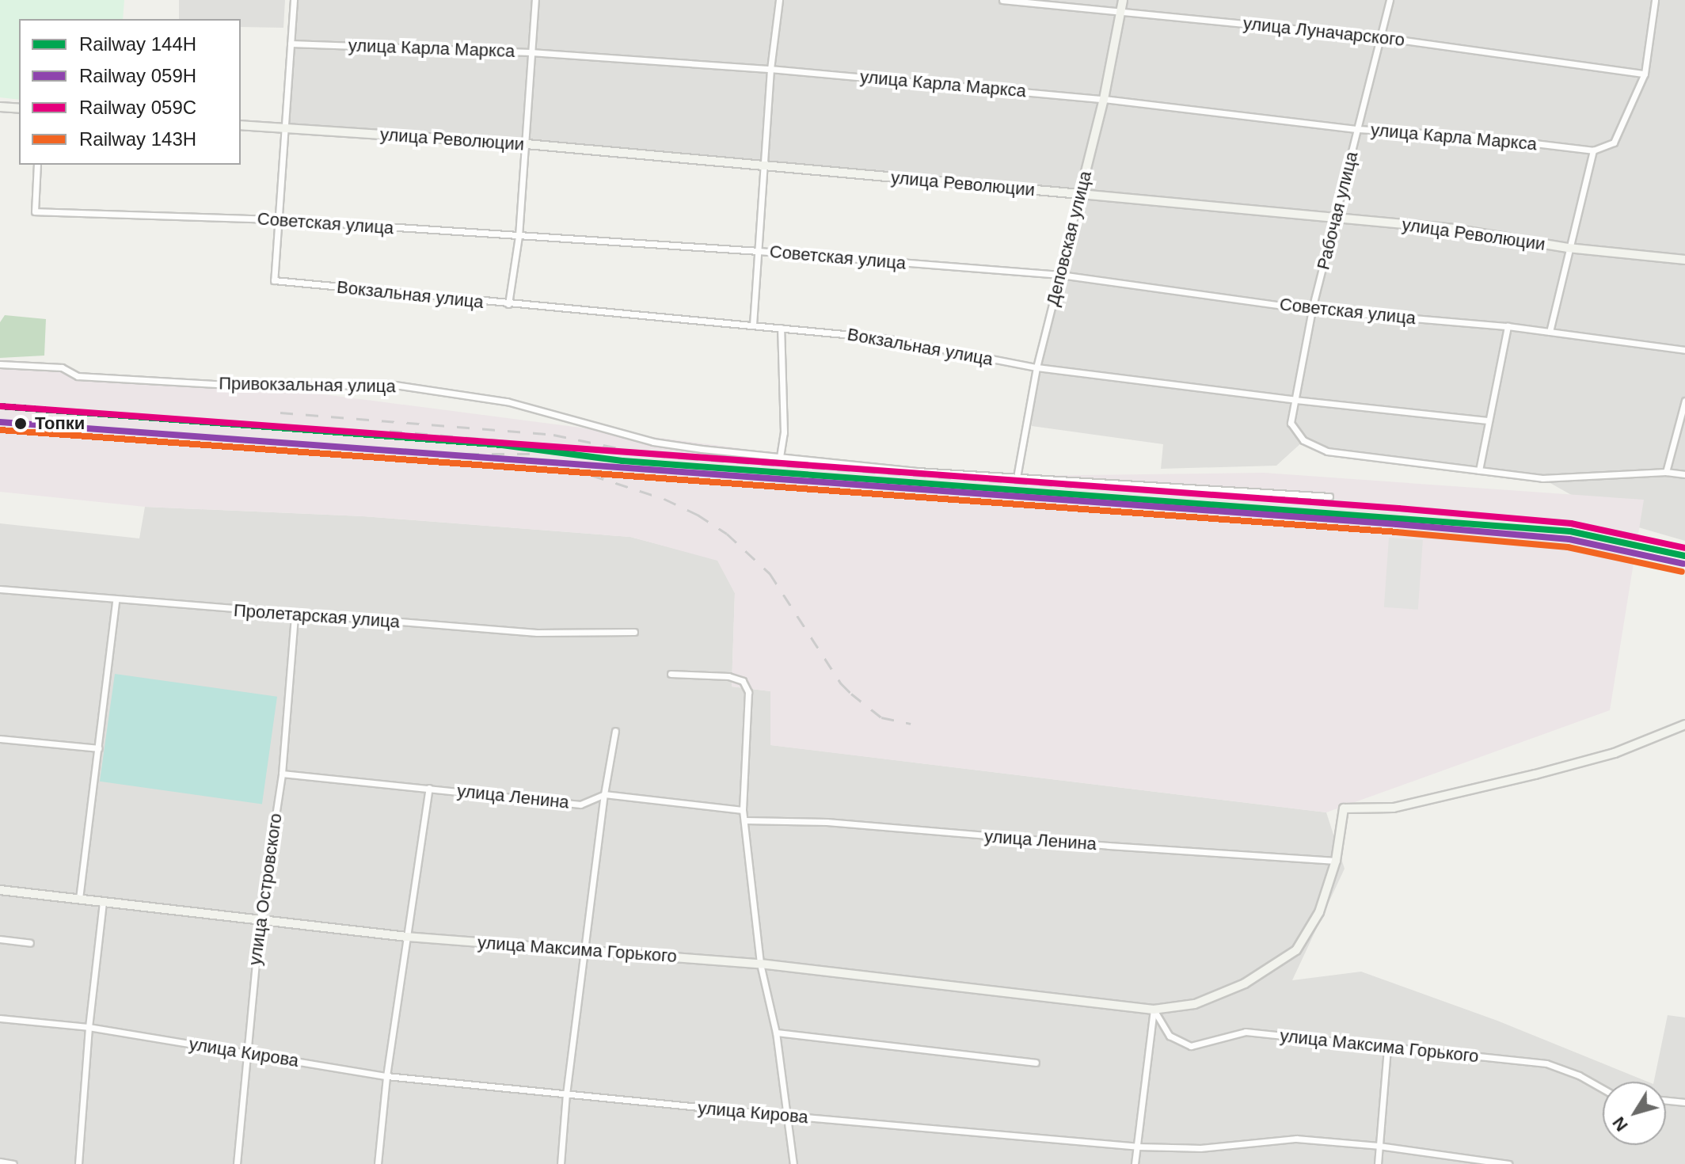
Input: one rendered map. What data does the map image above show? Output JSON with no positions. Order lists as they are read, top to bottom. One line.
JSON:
{"streets":{"street":["улица Луначарского","улица Карла Маркса","улица Революции","Рабочая улица","Советская улица","Деповская улица","Вокзальная улица","Привокзальная улица","Пролетарская улица","улица Ленина","улица Островского","улица Максима Горького","улица Кирова"]},"crossings":[["улица Луначарского","Рабочая улица"],["улица Луначарского","Деповская улица"],["улица Карла Маркса","Рабочая улица"],["улица Карла Маркса","Деповская улица"],["улица Революции","Рабочая улица"],["улица Революции","Деповская улица"],["Рабочая улица","Советская улица"],["Рабочая улица","Вокзальная улица"],["Советская улица","Деповская улица"],["Советская улица","Вокзальная улица"],["Деповская улица","Вокзальная улица"],["Деповская улица","Привокзальная улица"],["Пролетарская улица","улица Островского"],["улица Ленина","улица Островского"],["улица Ленина","улица Максима Горького"],["улица Островского","улица Максима Горького"],["улица Островского","улица Кирова"]],"places":["Топки"],"lines":["rail line 144Н","rail line 059С","rail line 059Н","rail line 143Н"],"legend":["Railway 144Н","Railway 059Н","Railway 059С","Railway 143Н"],"north":"bottom left"}
